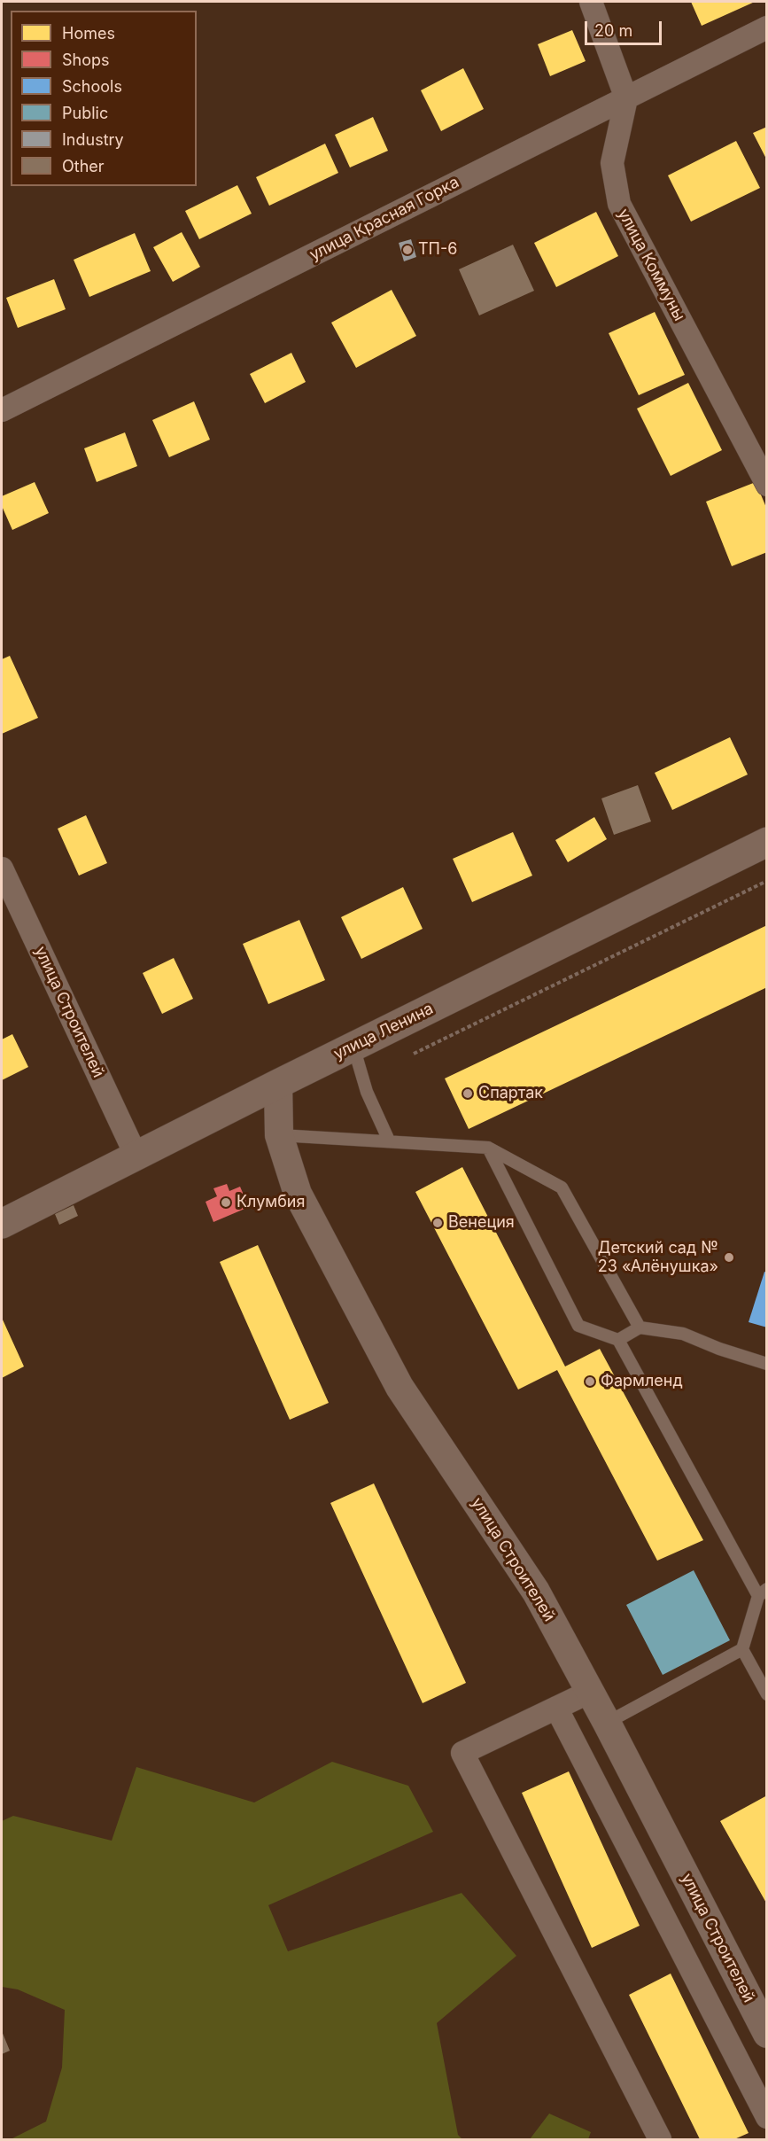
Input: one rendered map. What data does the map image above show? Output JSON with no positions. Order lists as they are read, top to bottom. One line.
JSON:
{"streets":{"main road":["улица Ленина"],"street":["улица Красная Горка","улица Коммуны","улица Строителей"]},"crossings":[["улица Красная Горка","улица Коммуны"],["улица Строителей","улица Ленина"]],"places":["ТП-6","Спартак","Клумбия","Венеция","Детский сад № 23 «Алёнушка»","Фармленд"],"legend":["Homes","Shops","Schools","Public","Industry","Other"],"scale_bar":"20 m"}
